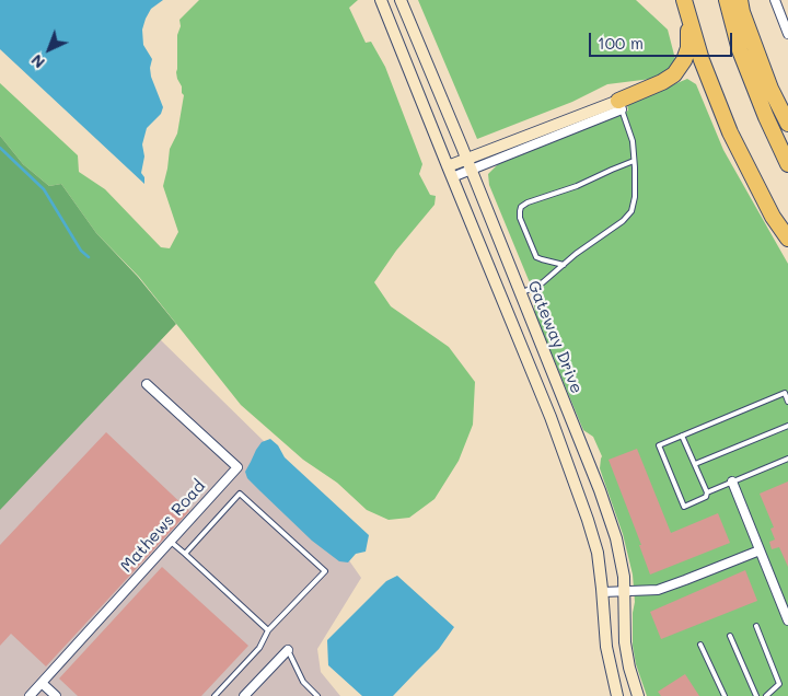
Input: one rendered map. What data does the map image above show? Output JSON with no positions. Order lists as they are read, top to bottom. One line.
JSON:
{"streets":{"street":["Gateway Drive","Mathews Road"]},"scale_bar":"100 m","north":"bottom left"}
